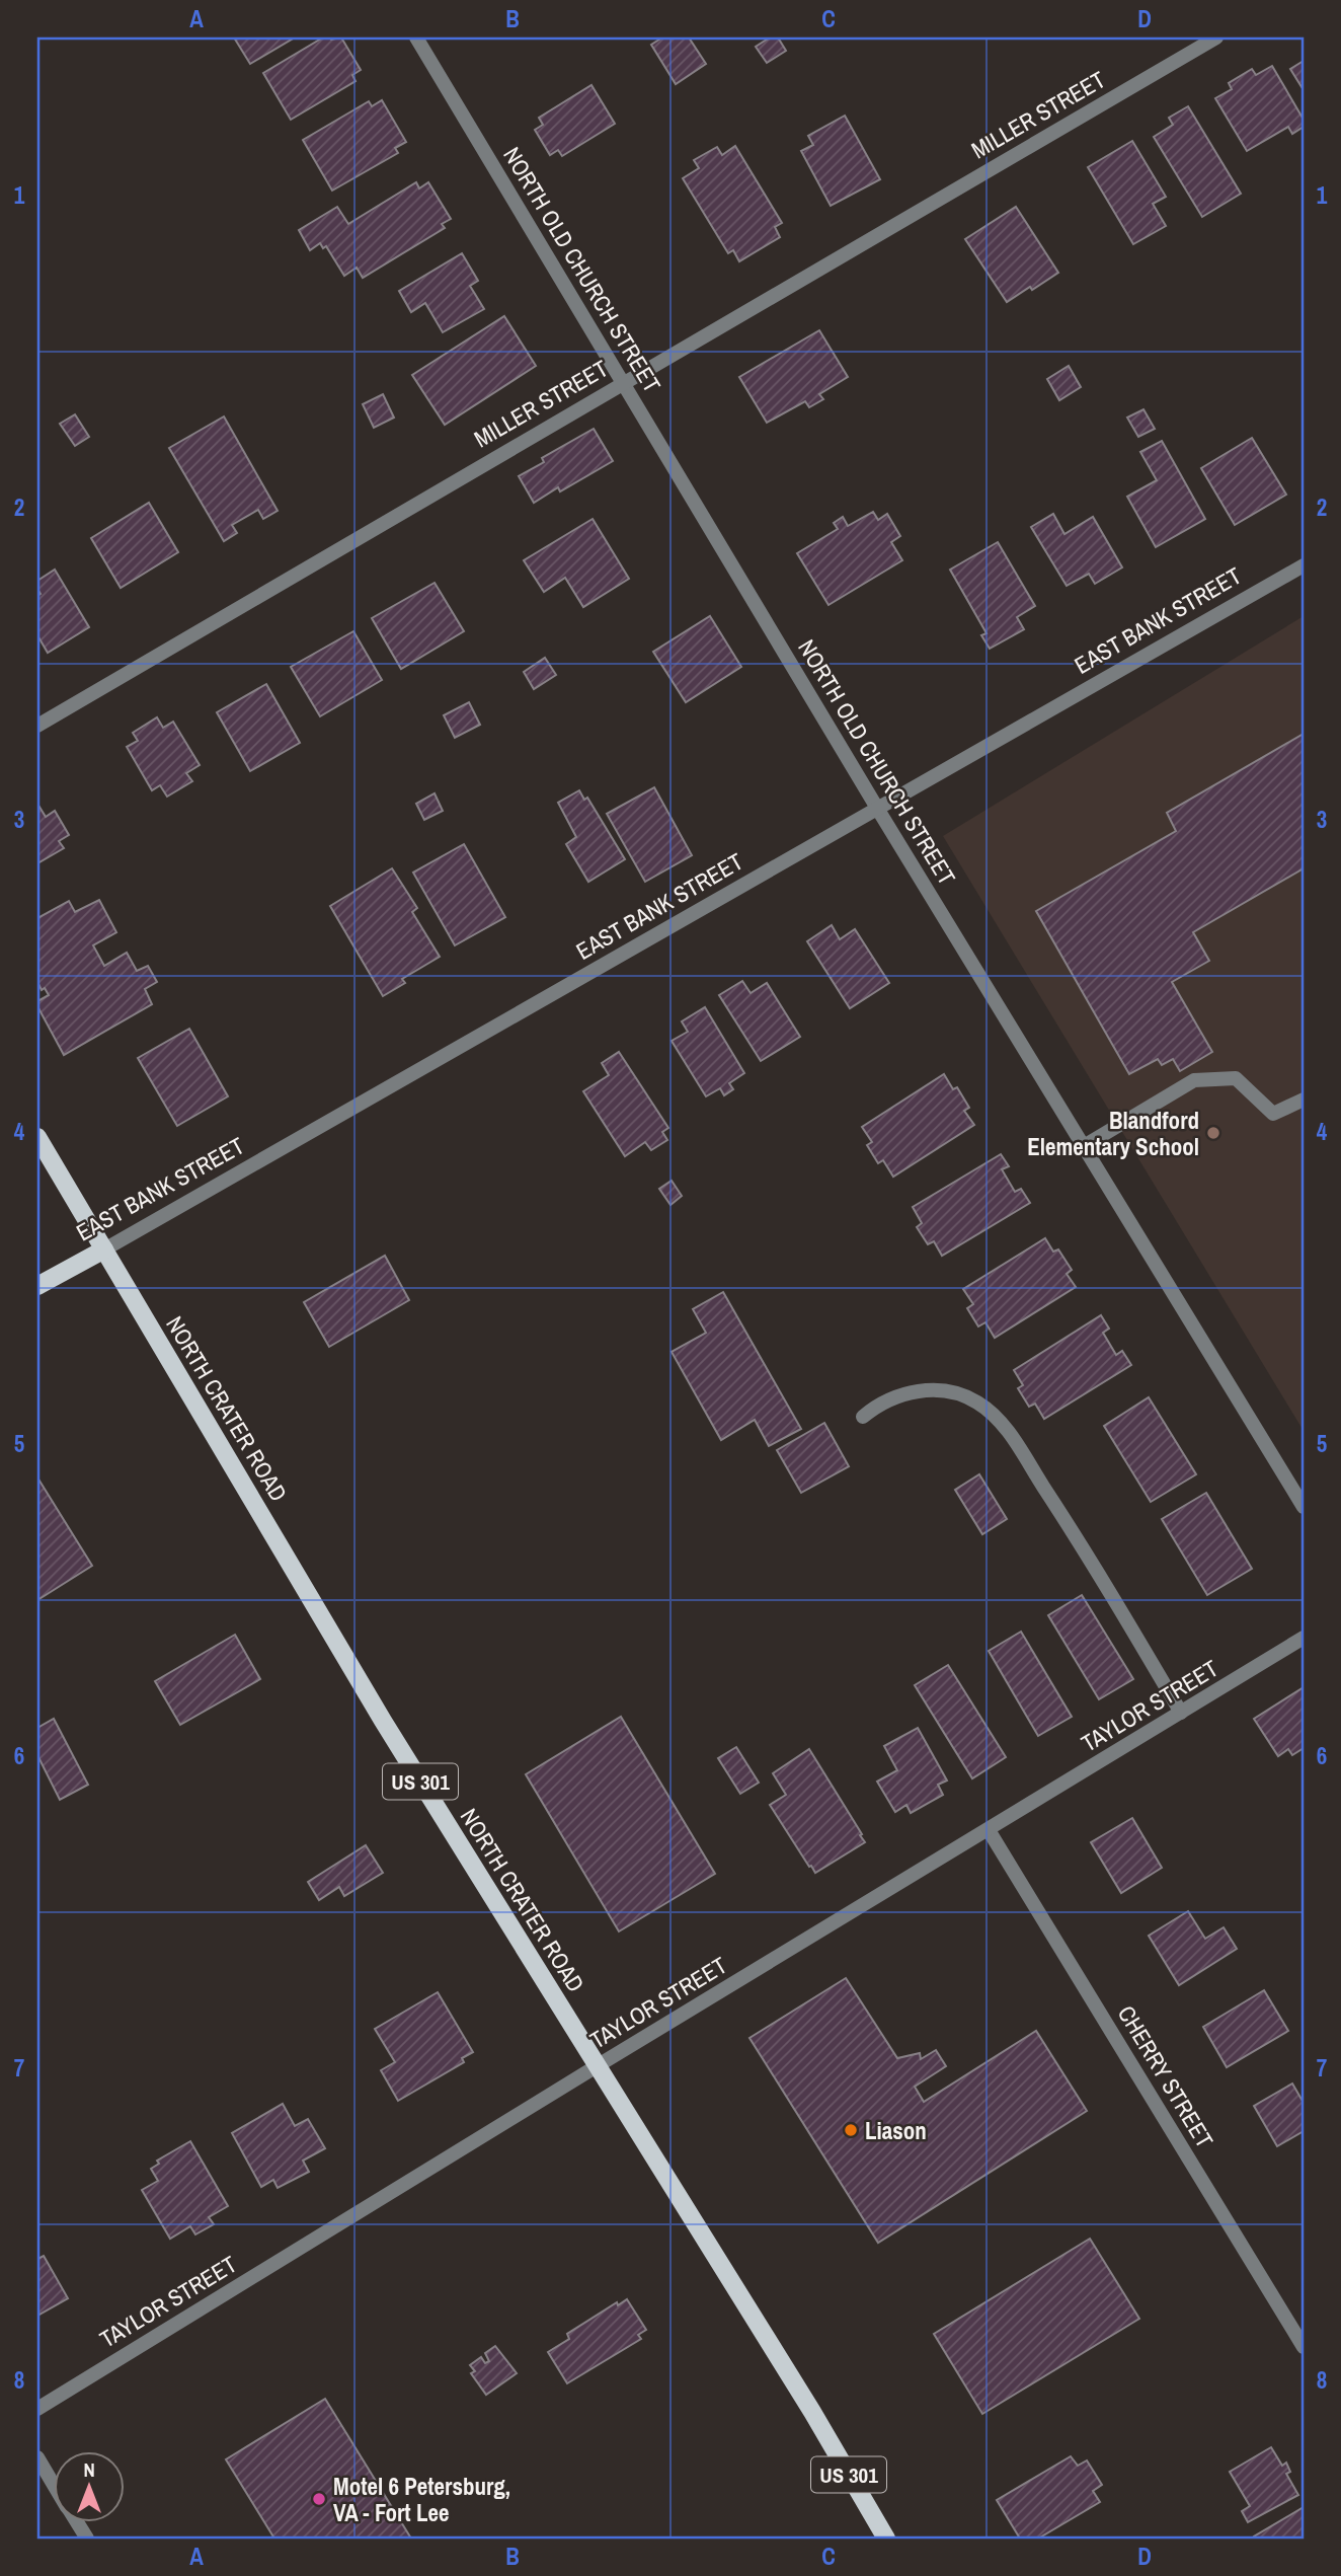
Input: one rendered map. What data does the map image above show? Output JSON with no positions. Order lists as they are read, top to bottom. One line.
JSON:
{"streets":{"main road":["EAST BANK STREET","NORTH CRATER ROAD","US 301"],"street":["MILLER STREET","NORTH OLD CHURCH STREET","TAYLOR STREET","CHERRY STREET"]},"crossings":[["MILLER STREET","NORTH OLD CHURCH STREET"],["NORTH OLD CHURCH STREET","EAST BANK STREET"],["EAST BANK STREET","NORTH CRATER ROAD"],["NORTH CRATER ROAD","TAYLOR STREET"],["TAYLOR STREET","CHERRY STREET"]],"places":["Blandford Elementary School","Liason","Motel 6 Petersburg, VA - Fort Lee"],"north":"top","grid":{"columns":["A","B","C","D"],"rows":["1","2","3","4","5","6","7","8"]}}
